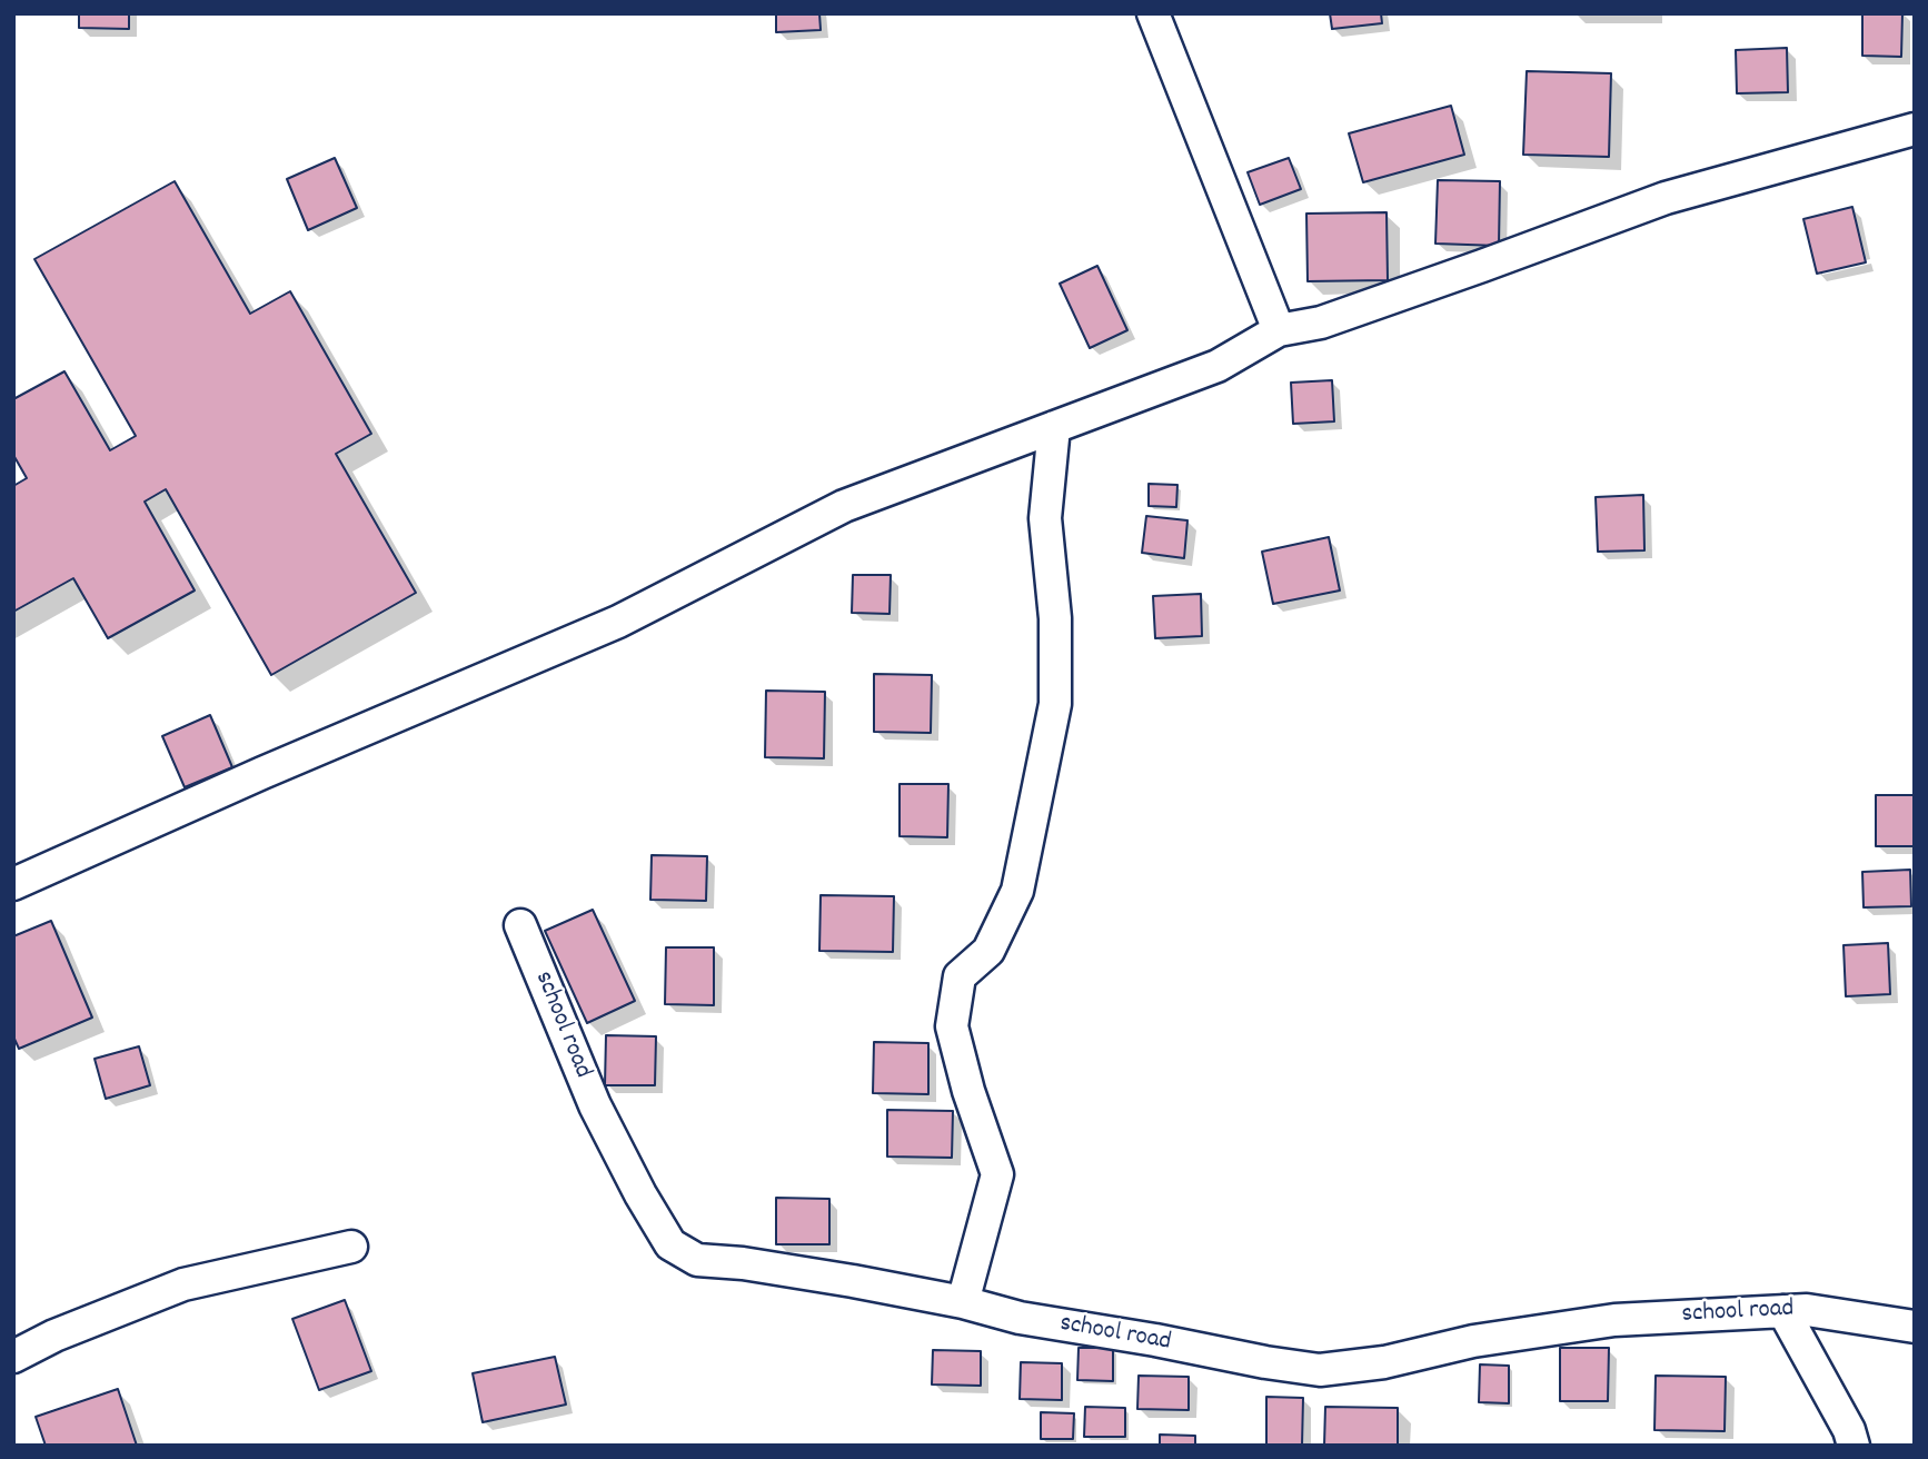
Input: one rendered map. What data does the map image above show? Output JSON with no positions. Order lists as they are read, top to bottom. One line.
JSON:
{"streets":{"street":["school road"]}}
